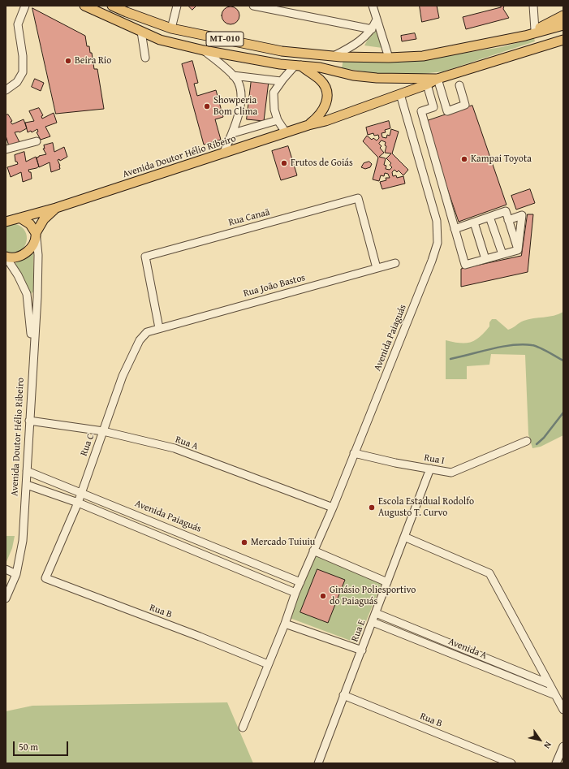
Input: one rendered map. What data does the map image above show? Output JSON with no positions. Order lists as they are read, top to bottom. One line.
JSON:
{"streets":{"main road":["MT-010","Avenida Doutor Hélio Ribeiro"],"street":["Rua Canaã","Rua João Bastos","Avenida Paiaguás","Rua A","Rua C","Rua I","Rua B","Rua E","Avenida A"]},"crossings":[["MT-010","Avenida Doutor Hélio Ribeiro"],["Avenida Doutor Hélio Ribeiro","Avenida Paiaguás"],["Avenida Doutor Hélio Ribeiro","Rua A"],["Rua Canaã","Rua João Bastos"],["Rua Canaã","Rua C"],["Rua João Bastos","Rua C"],["Avenida Paiaguás","Rua A"],["Avenida Paiaguás","Rua C"],["Avenida Paiaguás","Rua I"],["Avenida Paiaguás","Rua B"],["Rua A","Rua C"],["Rua C","Rua B"],["Rua I","Rua E"],["Rua B","Rua E"],["Rua E","Avenida A"]],"places":["Beira Rio","Showperia Bom Clima","Kampai Toyota","Frutos de Goiás","Escola Estadual Rodolfo Augusto T. Curvo","Mercado Tuiuiu","Ginásio Poliesportivo do Paiaguás"],"scale_bar":"50 m","north":"bottom right"}
